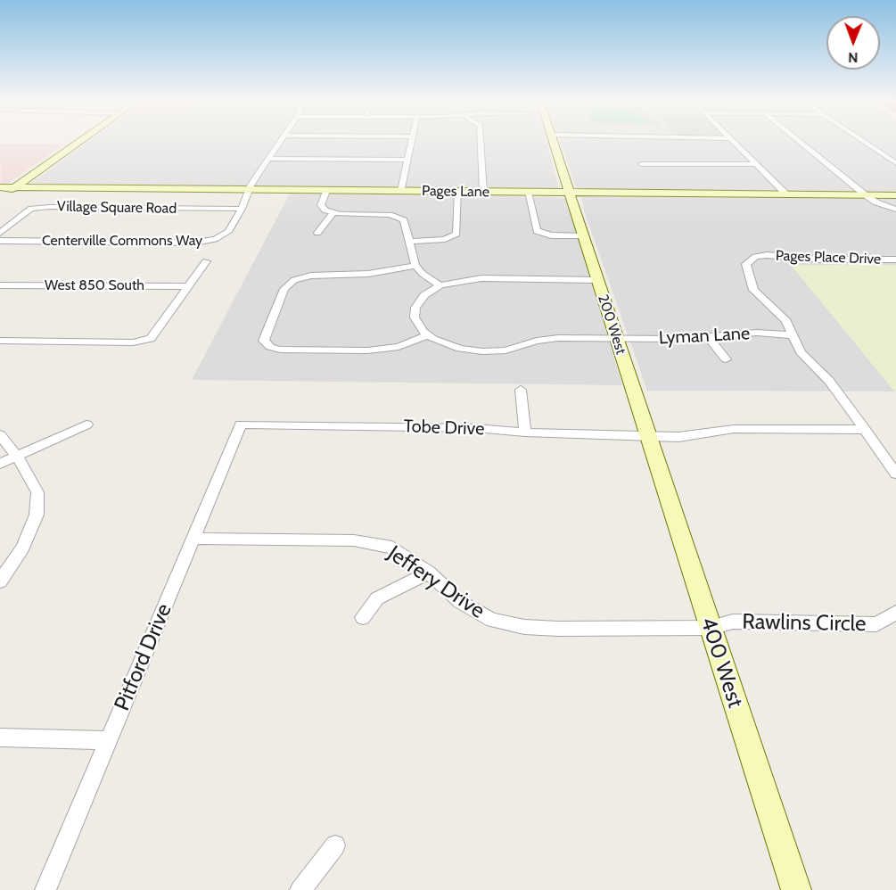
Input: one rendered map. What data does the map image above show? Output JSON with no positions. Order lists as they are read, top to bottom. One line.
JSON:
{"streets":{"main road":["Pages Lane","200 West","400 West"],"street":["Village Square Road","Centerville Commons Way","Pages Place Drive","West 850 South","Lyman Lane","Tobe Drive","Jeffery Drive","Rawlins Circle","Pitford Drive"]},"crossings":[["Pages Lane","Centerville Commons Way"],["Pages Lane","200 West"],["Village Square Road","Centerville Commons Way"],["Pages Place Drive","Lyman Lane"],["200 West","Lyman Lane"],["200 West","Tobe Drive"],["200 West","400 West"],["Tobe Drive","Pitford Drive"],["Tobe Drive","400 West"],["Jeffery Drive","Rawlins Circle"],["Jeffery Drive","Pitford Drive"],["Jeffery Drive","400 West"],["Rawlins Circle","400 West"]],"north":"bottom"}
